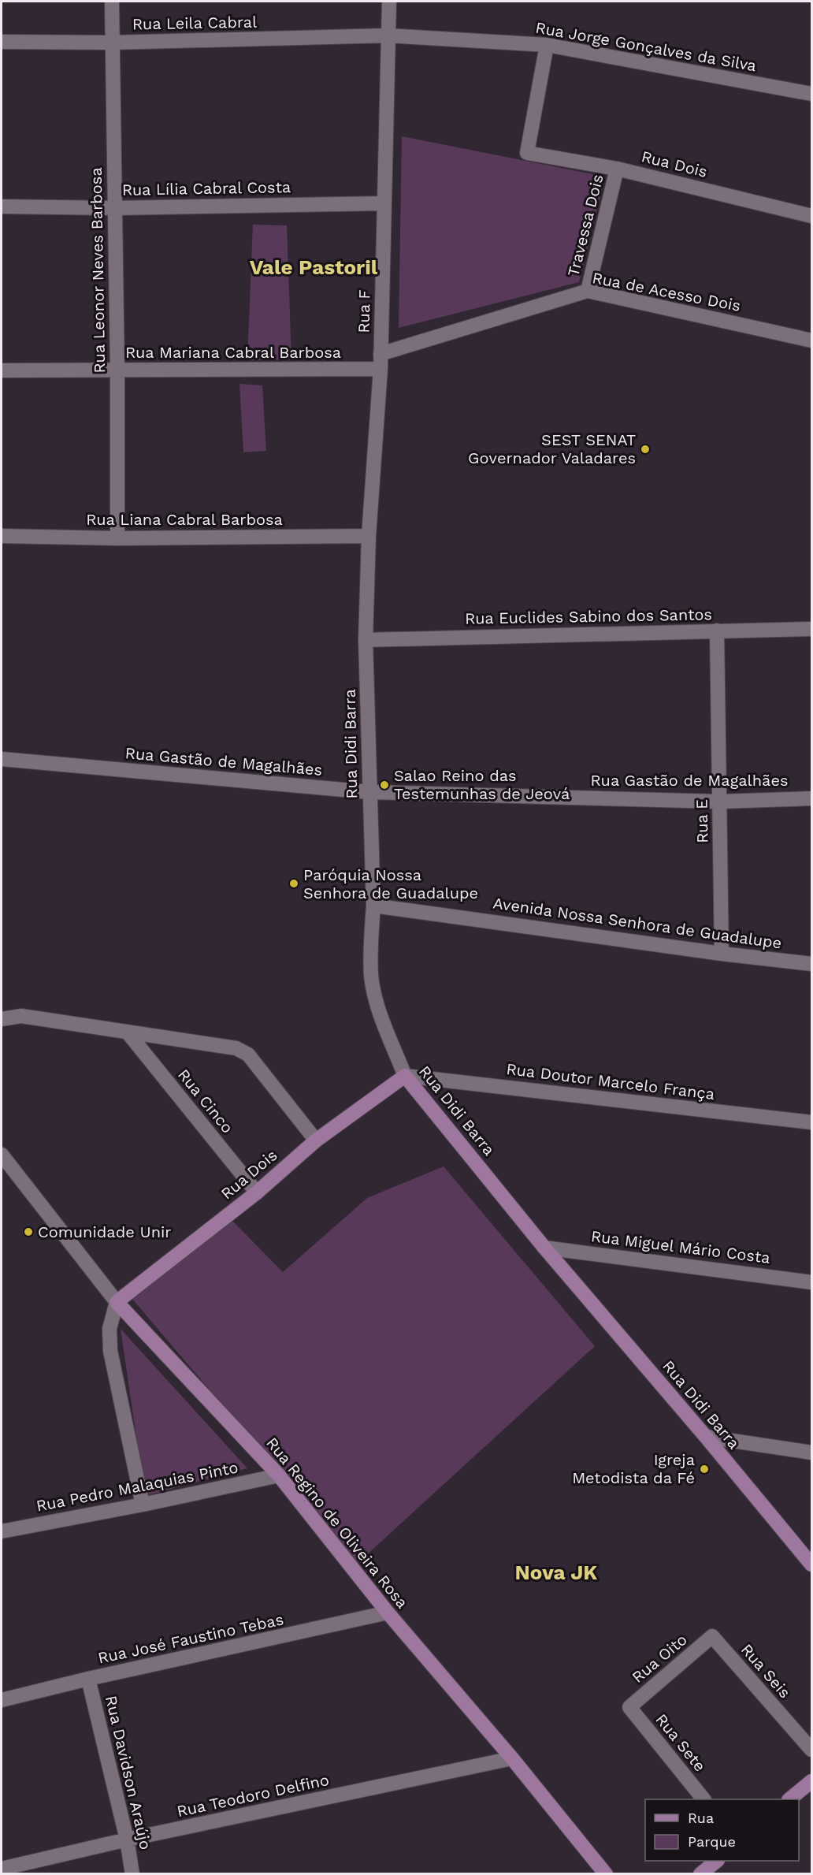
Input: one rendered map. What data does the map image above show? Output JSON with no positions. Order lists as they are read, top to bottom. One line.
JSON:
{"streets":{"street":["Rua Leila Cabral","Rua Jorge Gonçalves da Silva","Rua Dois","Rua Lília Cabral Costa","Travessa Dois","Rua Leonor Neves Barbosa","Rua de Acesso Dois","Rua F","Rua Mariana Cabral Barbosa","Rua Liana Cabral Barbosa","Rua Euclides Sabino dos Santos","Rua Didi Barra","Rua Gastão de Magalhães","Rua E","Avenida Nossa Senhora de Guadalupe","Rua Doutor Marcelo França","Rua Cinco","Rua Miguel Mário Costa","Rua Pedro Malaquias Pinto","Rua Regino de Oliveira Rosa","Rua José Faustino Tebas","Rua Oito","Rua Seis","Rua Sete","Rua Davidson Araújo","Rua Teodoro Delfino"]},"crossings":[["Rua Leila Cabral","Rua Jorge Gonçalves da Silva"],["Rua Leila Cabral","Rua Leonor Neves Barbosa"],["Rua Leila Cabral","Rua F"],["Rua Jorge Gonçalves da Silva","Rua Dois"],["Rua Jorge Gonçalves da Silva","Rua F"],["Rua Dois","Travessa Dois"],["Rua Dois","Rua Didi Barra"],["Rua Dois","Rua Doutor Marcelo França"],["Rua Dois","Rua Cinco"],["Rua Dois","Rua Regino de Oliveira Rosa"],["Rua Lília Cabral Costa","Rua Leonor Neves Barbosa"],["Rua Lília Cabral Costa","Rua F"],["Travessa Dois","Rua de Acesso Dois"],["Rua Leonor Neves Barbosa","Rua Mariana Cabral Barbosa"],["Rua Leonor Neves Barbosa","Rua Liana Cabral Barbosa"],["Rua de Acesso Dois","Rua F"],["Rua F","Rua Mariana Cabral Barbosa"],["Rua F","Rua Liana Cabral Barbosa"],["Rua F","Rua Didi Barra"],["Rua Liana Cabral Barbosa","Rua Didi Barra"],["Rua Euclides Sabino dos Santos","Rua Didi Barra"],["Rua Euclides Sabino dos Santos","Rua E"],["Rua Didi Barra","Rua Gastão de Magalhães"],["Rua Didi Barra","Avenida Nossa Senhora de Guadalupe"],["Rua Didi Barra","Rua Doutor Marcelo França"],["Rua Didi Barra","Rua Miguel Mário Costa"],["Rua Gastão de Magalhães","Rua E"],["Rua E","Avenida Nossa Senhora de Guadalupe"],["Rua Pedro Malaquias Pinto","Rua Regino de Oliveira Rosa"],["Rua Regino de Oliveira Rosa","Rua José Faustino Tebas"],["Rua Regino de Oliveira Rosa","Rua Teodoro Delfino"],["Rua José Faustino Tebas","Rua Davidson Araújo"],["Rua Oito","Rua Seis"],["Rua Oito","Rua Sete"],["Rua Davidson Araújo","Rua Teodoro Delfino"]],"districts":["Vale Pastoril","Nova JK"],"places":["SEST SENAT Governador Valadares","Salao Reino das Testemunhas de Jeová","Paróquia Nossa Senhora de Guadalupe","Comunidade Unir","Igreja Metodista da Fé"],"legend":["Rua","Parque"]}
